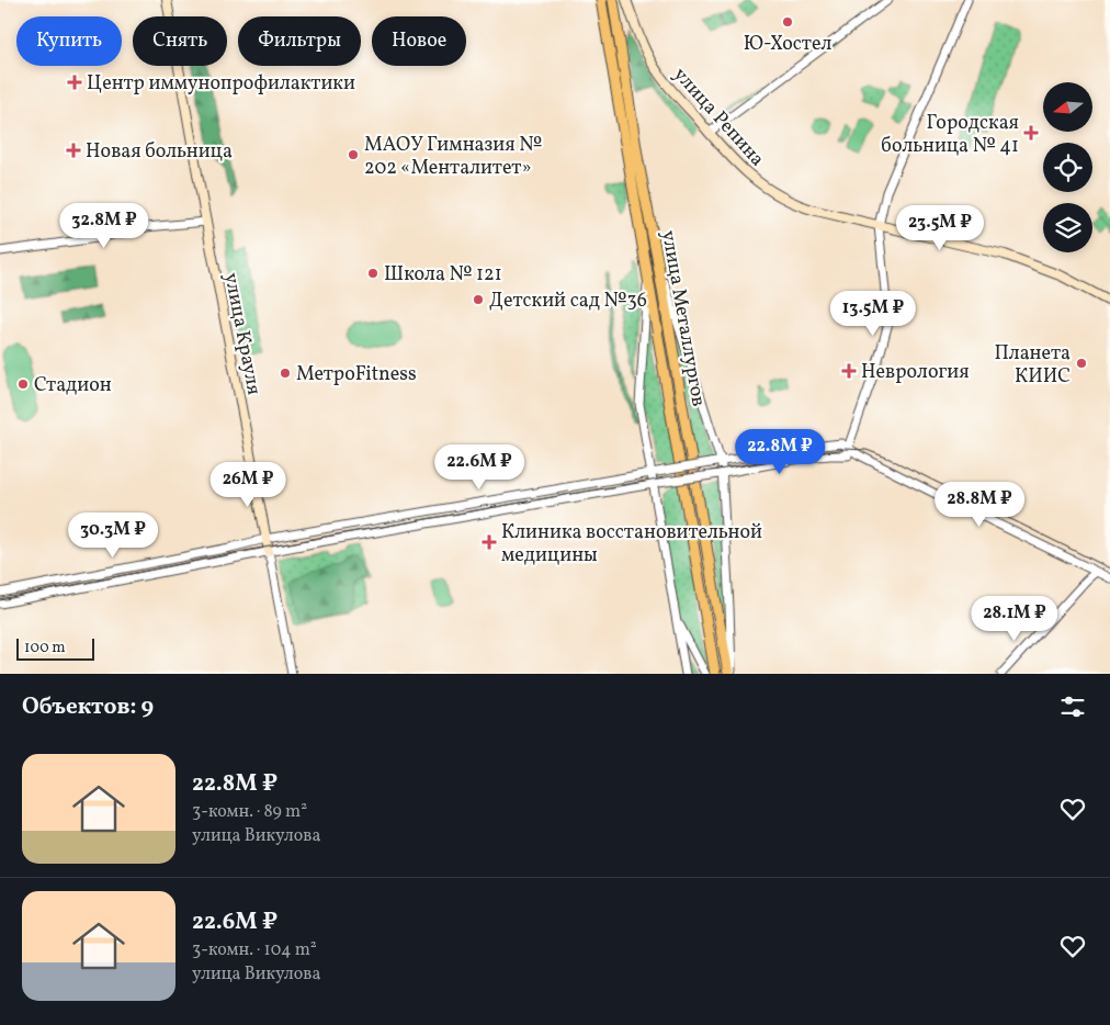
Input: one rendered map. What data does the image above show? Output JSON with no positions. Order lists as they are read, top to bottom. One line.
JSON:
{"streets":{"main road":["улица Репина","улица Металлургов","улица Крауля"]},"places":{"other":["Ю-Хостел","МАОУ Гимназия № 202 «Менталитет»","Школа № 121","Детский сад №36","Планета КИИС","МетроFitness","Стадион"],"health":["Центр иммунопрофилактики","Городская больница № 41","Новая больница","Неврология","Клиника восстановительной медицины"]},"scale_bar":"100 m","north":"left","page":{"chip":["Купить","Снять","Фильтры","Новое"],"price":["32.8M ₽","23.5M ₽","13.5M ₽","22.8M ₽","22.6M ₽","26M ₽","28.8M ₽","30.3M ₽","28.1M ₽"],"scale":"100 m","heading":"Объектов: 9","list":[{"name":"22.8M ₽","note":"3-комн. · 89 m² · улица Викулова"},{"name":"22.6M ₽","note":"3-комн. · 104 m² · улица Викулова"}]}}
